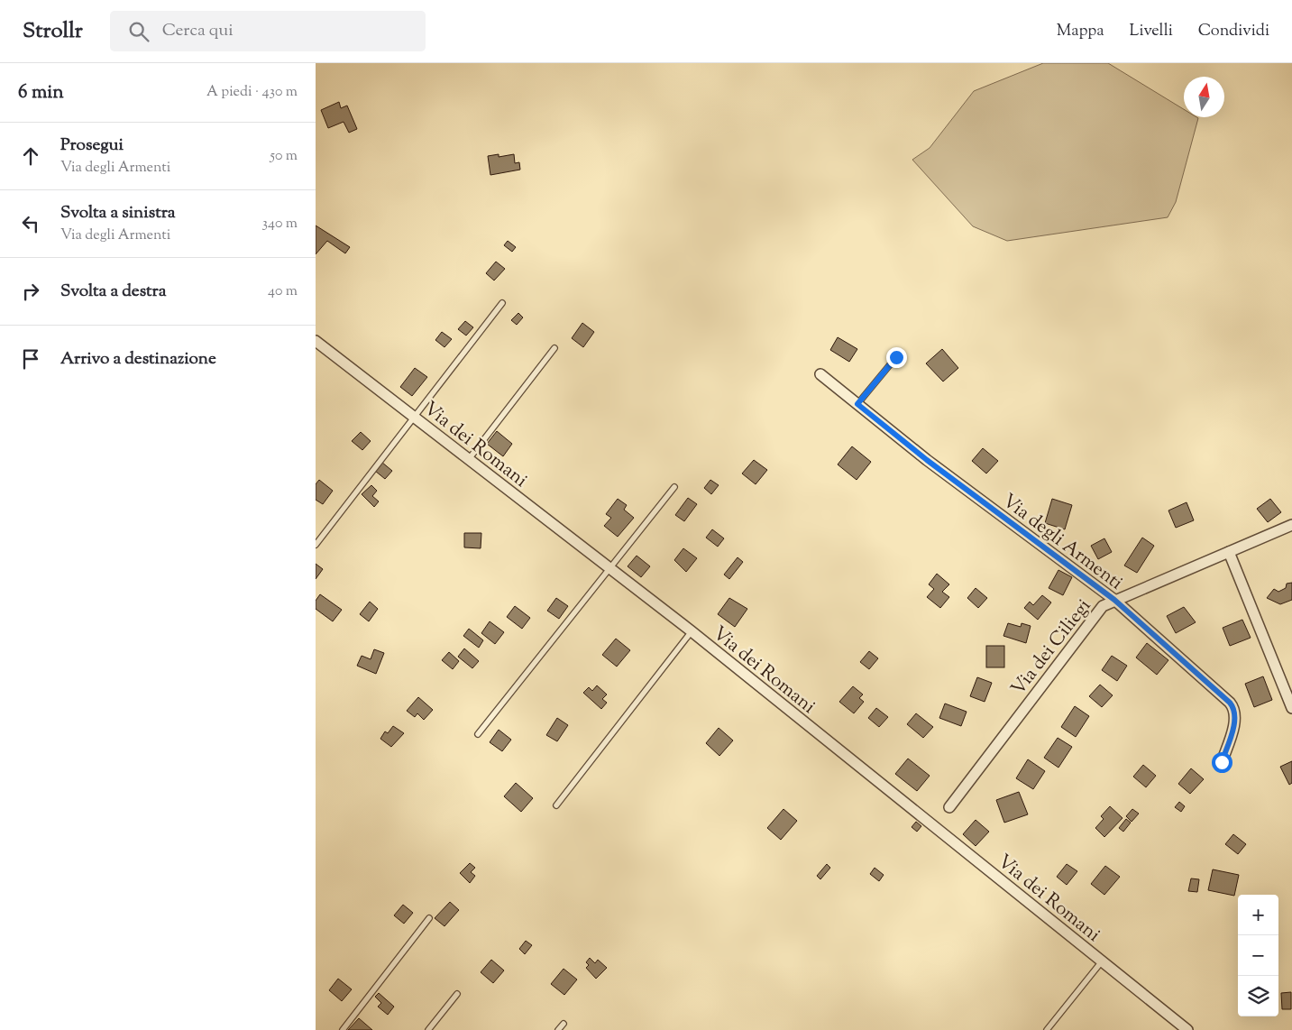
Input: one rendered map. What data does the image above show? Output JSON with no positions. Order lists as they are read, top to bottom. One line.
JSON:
{"streets":{"street":["Via dei Romani","Via degli Armenti","Via dei Ciliegi"]},"crossings":[["Via degli Armenti","Via dei Ciliegi"]],"north":"top","page":{"header":"Strollr","search":"Cerca qui","nav":["Mappa","Livelli","Condividi"],"heading":["6 min","A piedi · 430 m"],"list":[["Prosegui","Via degli Armenti","50 m"],["Svolta a sinistra","Via degli Armenti","340 m"],["Svolta a destra","40 m"],"Arrivo a destinazione"],"map_buttons":["+","−"]}}
